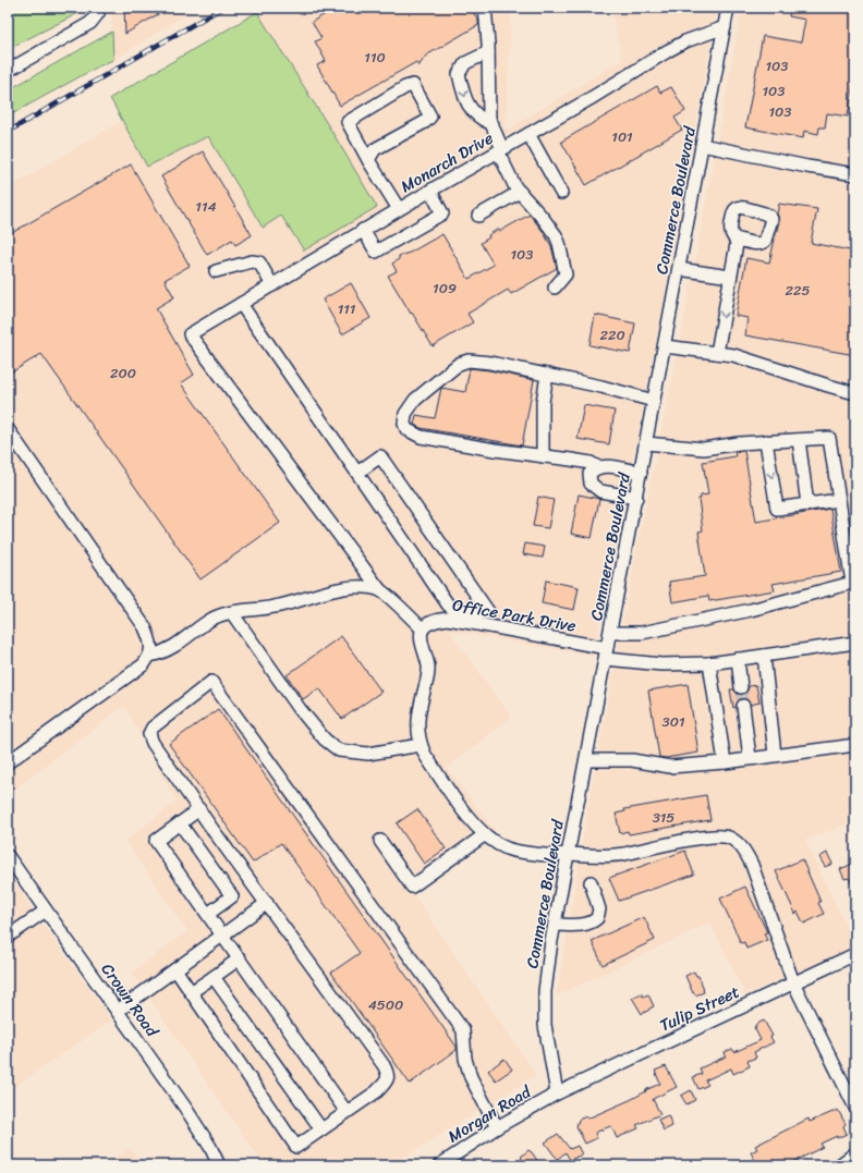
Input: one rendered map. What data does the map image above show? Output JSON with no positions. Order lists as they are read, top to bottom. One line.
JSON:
{"streets":{"street":["Monarch Drive","Commerce Boulevard","Office Park Drive","Crown Road","Tulip Street","Morgan Road"]},"crossings":[["Monarch Drive","Commerce Boulevard"],["Commerce Boulevard","Office Park Drive"],["Commerce Boulevard","Tulip Street"],["Commerce Boulevard","Morgan Road"],["Tulip Street","Morgan Road"]],"house_numbers":["110","103","103","103","101","114","103","109","225","111","220","200","301","315","4500"]}
